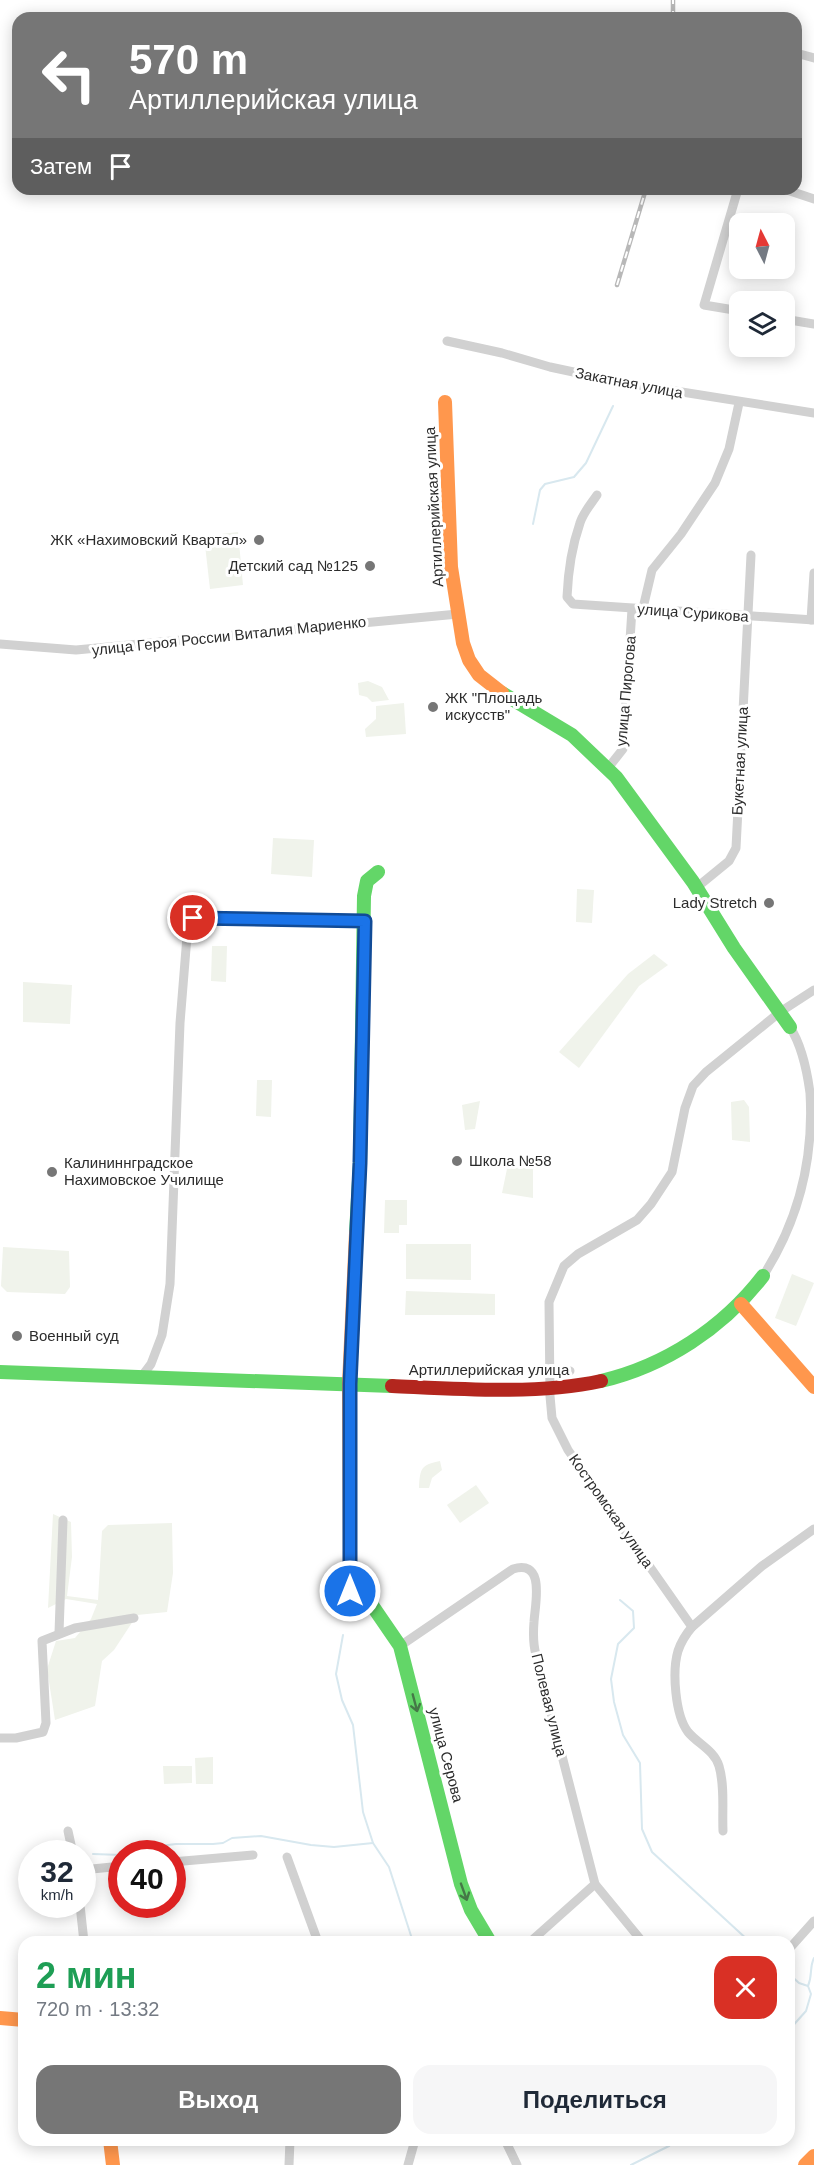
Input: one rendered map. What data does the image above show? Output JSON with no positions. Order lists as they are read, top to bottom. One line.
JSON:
{"streets":{"street":["Закатная улица","Артиллерийская улица","улица Сурикова","улица Героя России Виталия Мариенко","улица Пирогова","Букетная улица","Костромская улица","Полевая улица","улица Серова"]},"crossings":[["Артиллерийская улица","улица Героя России Виталия Мариенко"],["Артиллерийская улица","улица Пирогова"],["Артиллерийская улица","Букетная улица"],["Артиллерийская улица","Костромская улица"],["Артиллерийская улица","улица Серова"],["улица Сурикова","улица Пирогова"],["улица Сурикова","Букетная улица"],["Полевая улица","улица Серова"]],"one_way":["улица Серова"],"places":["ЖК «Нахимовский Квартал»","Детский сад №125","ЖК \"Площадь искусств\"","Lady Stretch","Школа №58","Калининнградское Нахимовское Училище","Военный суд"],"north":"top","page":{"turn":["570 m","Артиллерийская улица"],"then":"Затем","speed":"32 km/h","limit":"40","heading":["2 мин","720 m · 13:32"],"buttons":["Выход","Поделиться"]}}
